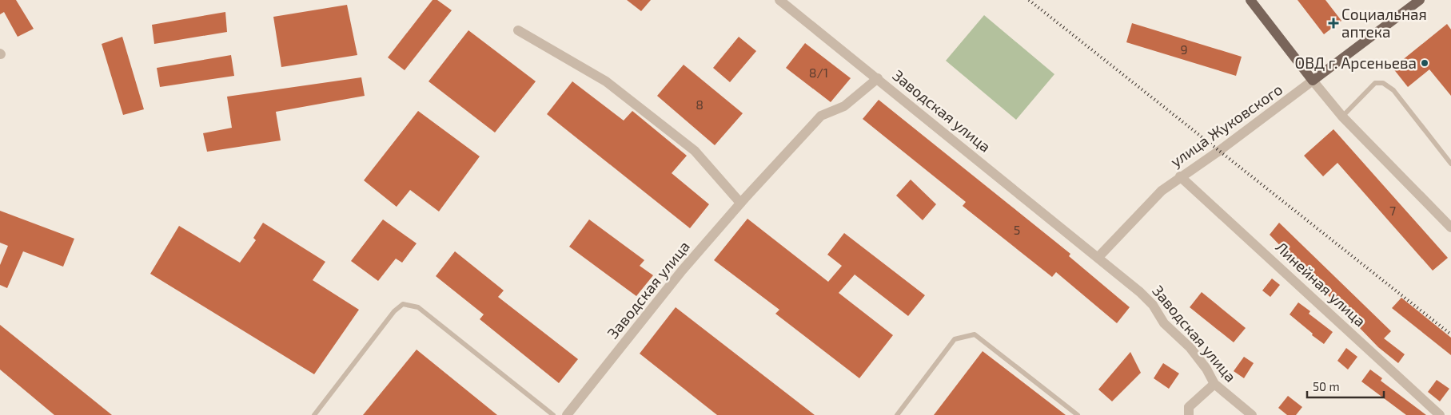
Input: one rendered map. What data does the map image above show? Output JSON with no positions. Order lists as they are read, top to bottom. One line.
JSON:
{"streets":{"main road":["улица Жуковского"],"street":["Заводская улица","Линейная улица"]},"crossings":[["Заводская улица","улица Жуковского"],["улица Жуковского","Линейная улица"]],"places":{"health":["Социальная аптека"],"other":["ОВД г. Арсеньева"]},"house_numbers":["9","8/1","8","7","5"],"scale_bar":"50 m"}
